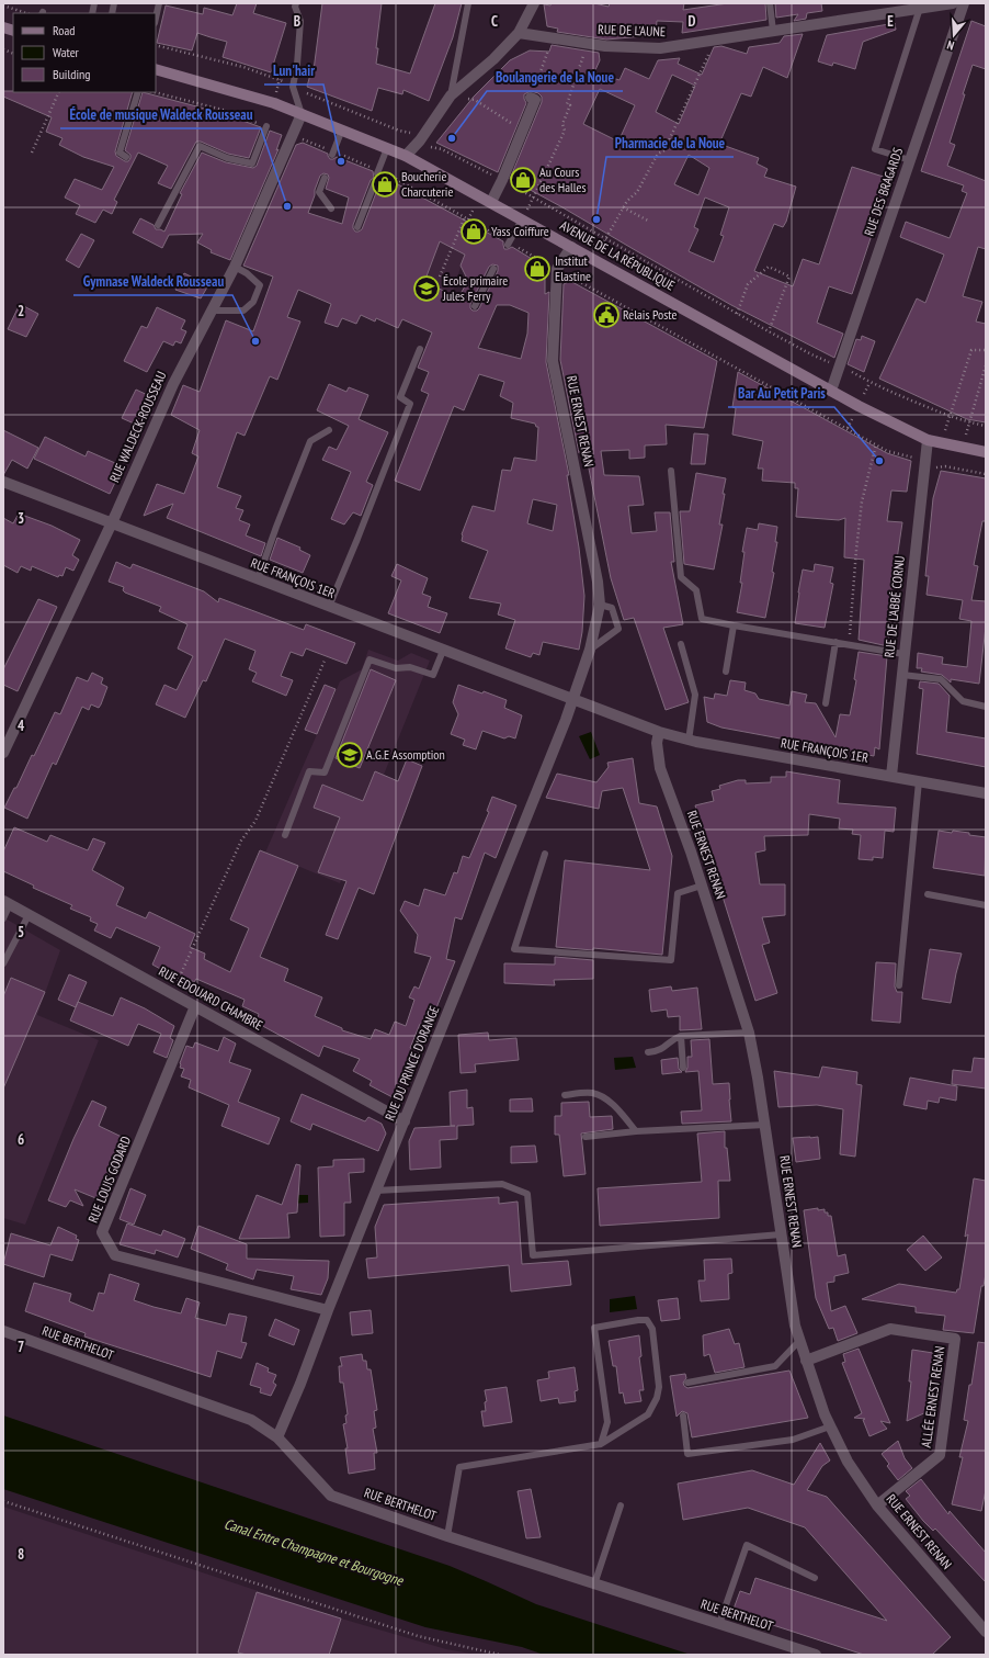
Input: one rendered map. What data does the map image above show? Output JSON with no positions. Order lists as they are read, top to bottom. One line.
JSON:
{"streets":{"main road":["AVENUE DE LA RÉPUBLIQUE"],"street":["RUE DE L'AUNE","RUE DES BRAGARDS","RUE ERNEST RENAN","RUE WALDECK-ROUSSEAU","RUE FRANÇOIS 1ER","RUE DE L'ABBÉ CORNU","RUE EDOUARD CHAMBRE","RUE DU PRINCE D'ORANGE","RUE LOUIS GODARD","RUE BERTHELOT","ALLÉE ERNEST RENAN"]},"crossings":[["RUE DES BRAGARDS","AVENUE DE LA RÉPUBLIQUE"],["AVENUE DE LA RÉPUBLIQUE","RUE ERNEST RENAN"],["AVENUE DE LA RÉPUBLIQUE","RUE WALDECK-ROUSSEAU"],["AVENUE DE LA RÉPUBLIQUE","RUE DE L'ABBÉ CORNU"],["RUE ERNEST RENAN","RUE FRANÇOIS 1ER"],["RUE ERNEST RENAN","RUE DU PRINCE D'ORANGE"],["RUE ERNEST RENAN","ALLÉE ERNEST RENAN"],["RUE WALDECK-ROUSSEAU","RUE FRANÇOIS 1ER"],["RUE FRANÇOIS 1ER","RUE DE L'ABBÉ CORNU"],["RUE FRANÇOIS 1ER","RUE DU PRINCE D'ORANGE"],["RUE EDOUARD CHAMBRE","RUE DU PRINCE D'ORANGE"],["RUE EDOUARD CHAMBRE","RUE LOUIS GODARD"],["RUE DU PRINCE D'ORANGE","RUE LOUIS GODARD"],["RUE DU PRINCE D'ORANGE","RUE BERTHELOT"]],"water":["Canal Entre Champagne et Bourgogne"],"places":{"other":["Boulangerie de la Noue","Lun'hair","École de musique Waldeck Rousseau","Pharmacie de la Noue","Gymnase Waldeck Rousseau","Bar Au Petit Paris"],"shop":["Au Cours des Halles","Boucherie Charcuterie","Yass Coiffure","Institut Elastine"],"school or university":["École primaire Jules Ferry","A.G.E Assomption"],"public building":["Relais Poste"]},"legend":["Road","Water","Building"],"north":"bottom","grid":{"columns":["B","C","D","E"],"rows":["2","3","4","5","6","7","8"]}}
